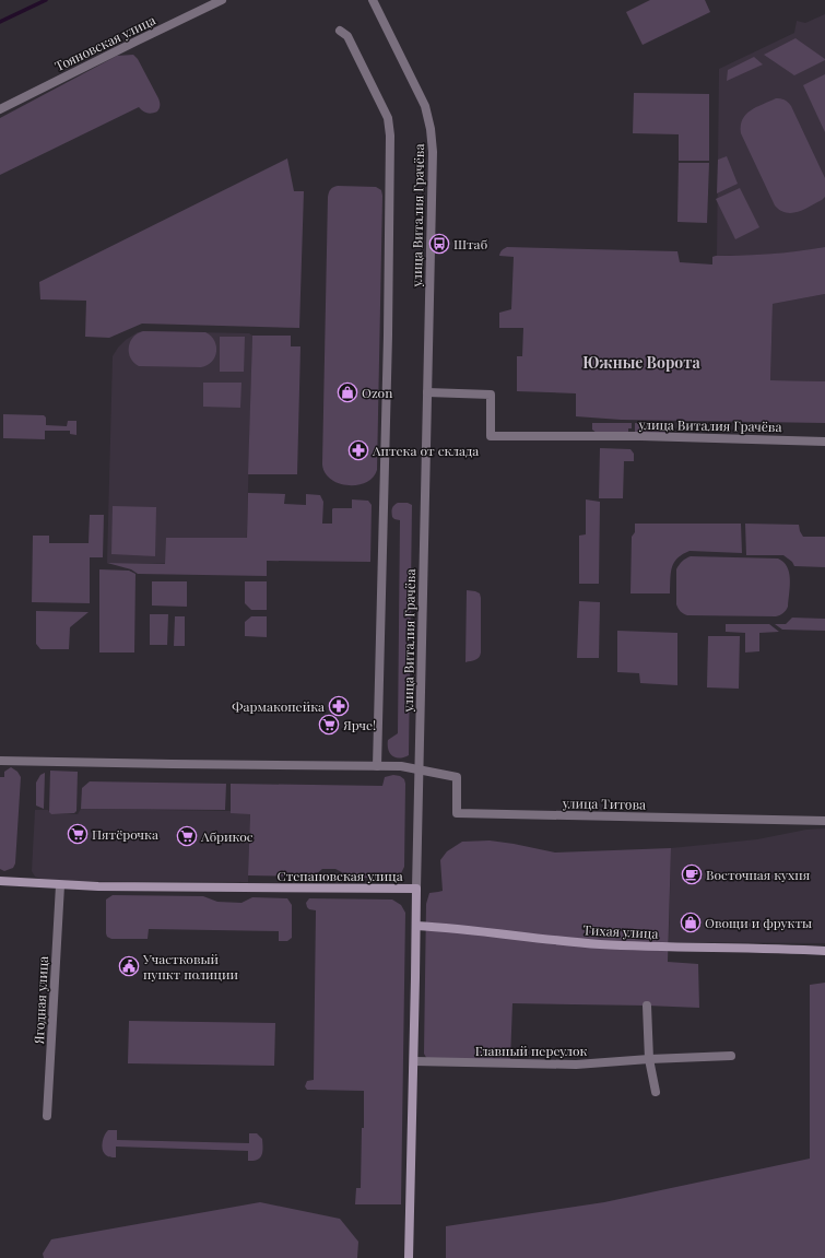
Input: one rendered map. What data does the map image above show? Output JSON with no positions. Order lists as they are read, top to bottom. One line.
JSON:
{"streets":{"street":["Тояновская улица","улица Виталия Грачёва","улица Титова","Степановская улица","Тихая улица","Ягодная улица","Главный переулок"]},"crossings":[["улица Виталия Грачёва","улица Титова"],["улица Виталия Грачёва","Степановская улица"],["Степановская улица","Тихая улица"],["Степановская улица","Ягодная улица"],["Степановская улица","Главный переулок"]],"districts":["Южные Ворота"],"places":{"bus stop":["Штаб"],"shop":["Ozon","Овощи и фрукты"],"pharmacy":["Аптека от склада","Фармакопейка"],"supermarket":["Ярче!","Пятёрочка","Абрикос"],"cafe":["Восточная кухня"],"public building":["Участковый пункт полиции"]}}
